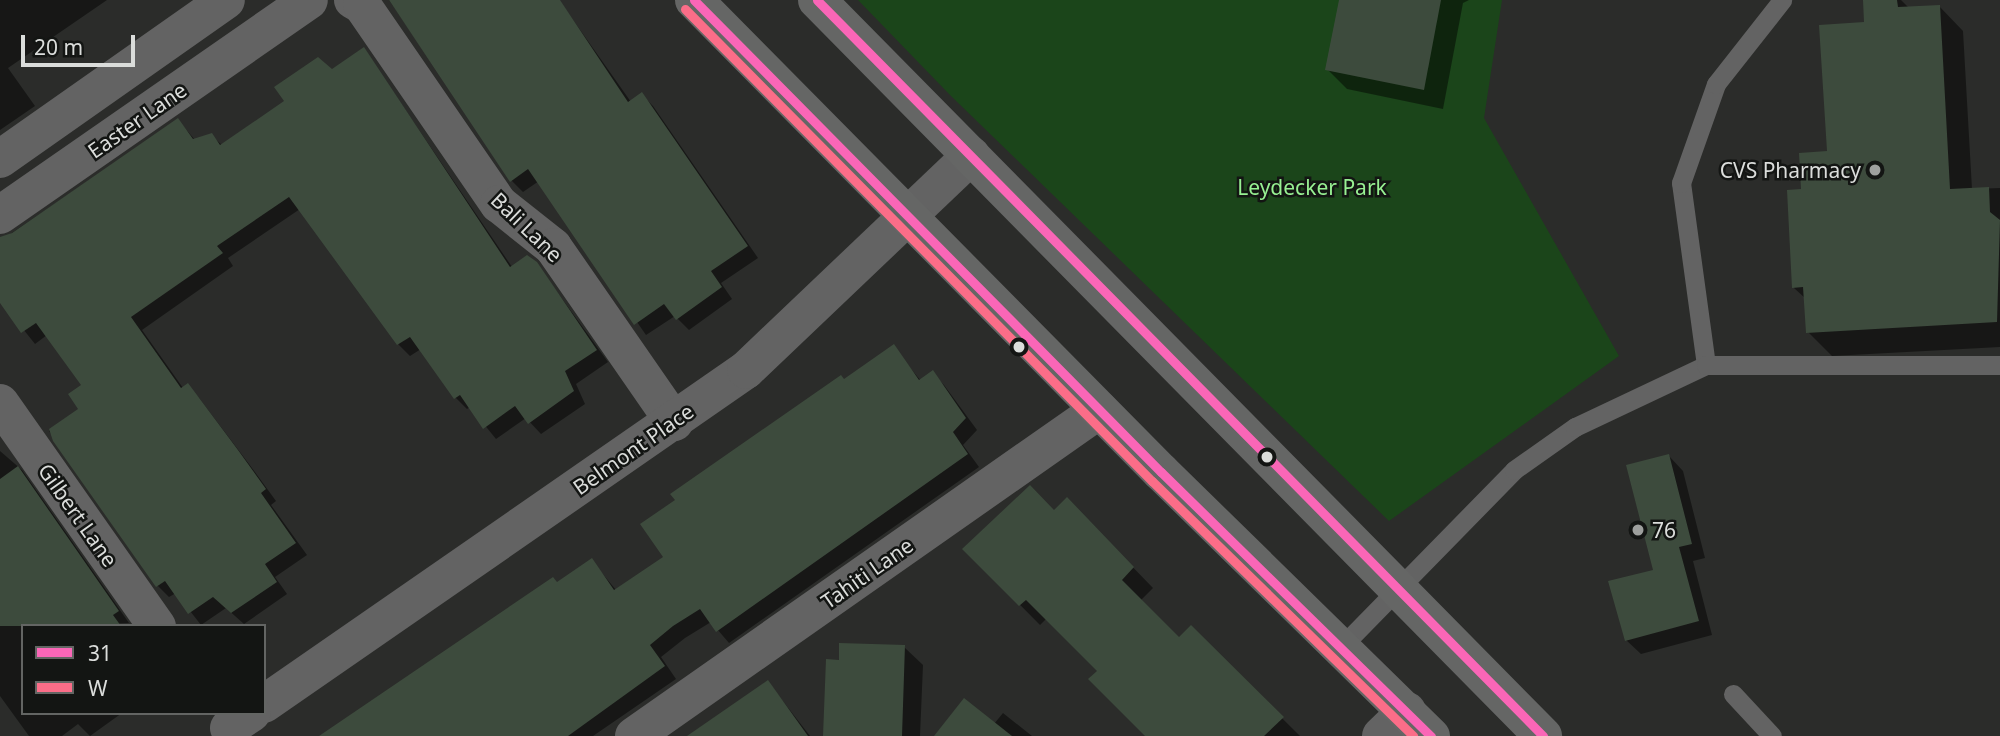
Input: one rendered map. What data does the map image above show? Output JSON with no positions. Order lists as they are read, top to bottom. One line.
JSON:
{"streets":{"street":["Easter Lane","Bali Lane","Belmont Place","Gilbert Lane","Tahiti Lane"]},"crossings":[["Bali Lane","Belmont Place"]],"parks":["Leydecker Park"],"places":["CVS Pharmacy","76"],"lines":["transit line 31","transit line W"],"legend":["31","W"],"scale_bar":"20 m"}
